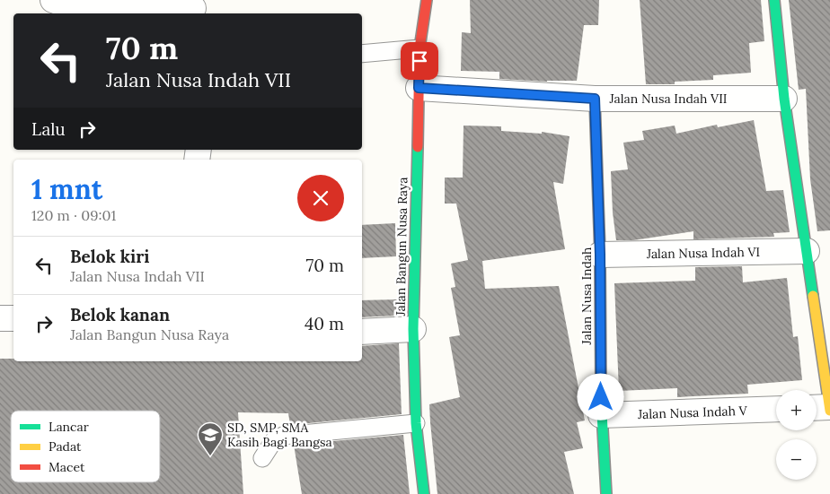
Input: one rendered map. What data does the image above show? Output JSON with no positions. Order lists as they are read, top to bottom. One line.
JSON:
{"streets":{"street":["Jalan Nusa Indah VII","Jalan Bangun Nusa Raya","Jalan Nusa Indah VI","Jalan Nusa Indah","Jalan Nusa Indah V"]},"crossings":[["Jalan Nusa Indah VII","Jalan Bangun Nusa Raya"],["Jalan Nusa Indah VII","Jalan Nusa Indah"],["Jalan Nusa Indah VI","Jalan Nusa Indah"],["Jalan Nusa Indah","Jalan Nusa Indah V"]],"places":{"school or university":["SD, SMP, SMA Kasih Bagi Bangsa"]},"legend":["Lancar","Padat","Macet"],"page":{"turn":["70 m","Jalan Nusa Indah VII"],"then":"Lalu","heading":["1 mnt","120 m · 09:01"],"list":[{"name":"Belok kiri","note":"Jalan Nusa Indah VII","value":"70 m"},{"name":"Belok kanan","note":"Jalan Bangun Nusa Raya","value":"40 m"}],"map_buttons":["+","−"]}}
